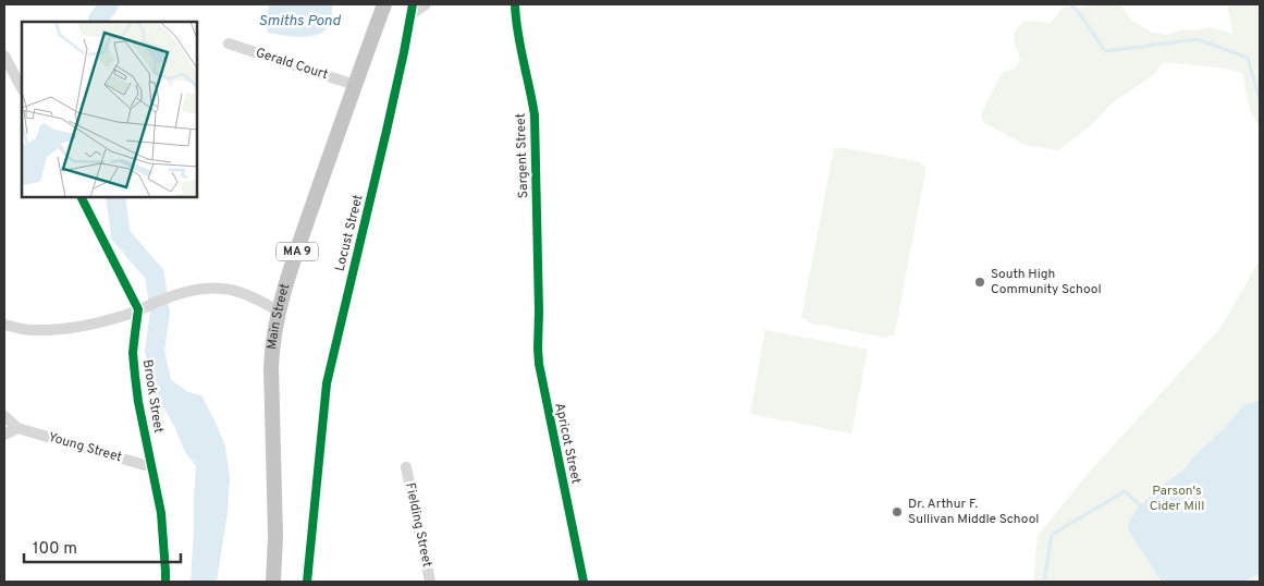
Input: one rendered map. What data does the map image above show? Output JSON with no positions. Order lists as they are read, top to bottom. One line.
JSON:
{"streets":{"highway":["MA 9","Main Street"],"street":["Gerald Court","Sargent Street","Locust Street","Brook Street","Apricot Street","Young Street","Fielding Street"]},"crossings":[["Gerald Court","Main Street"],["Sargent Street","Apricot Street"],["Brook Street","Young Street"]],"water":["Smiths Pond"],"parks":["Parson's Cider Mill"],"places":["South High Community School","Dr. Arthur F. Sullivan Middle School"],"scale_bar":"100 m"}
